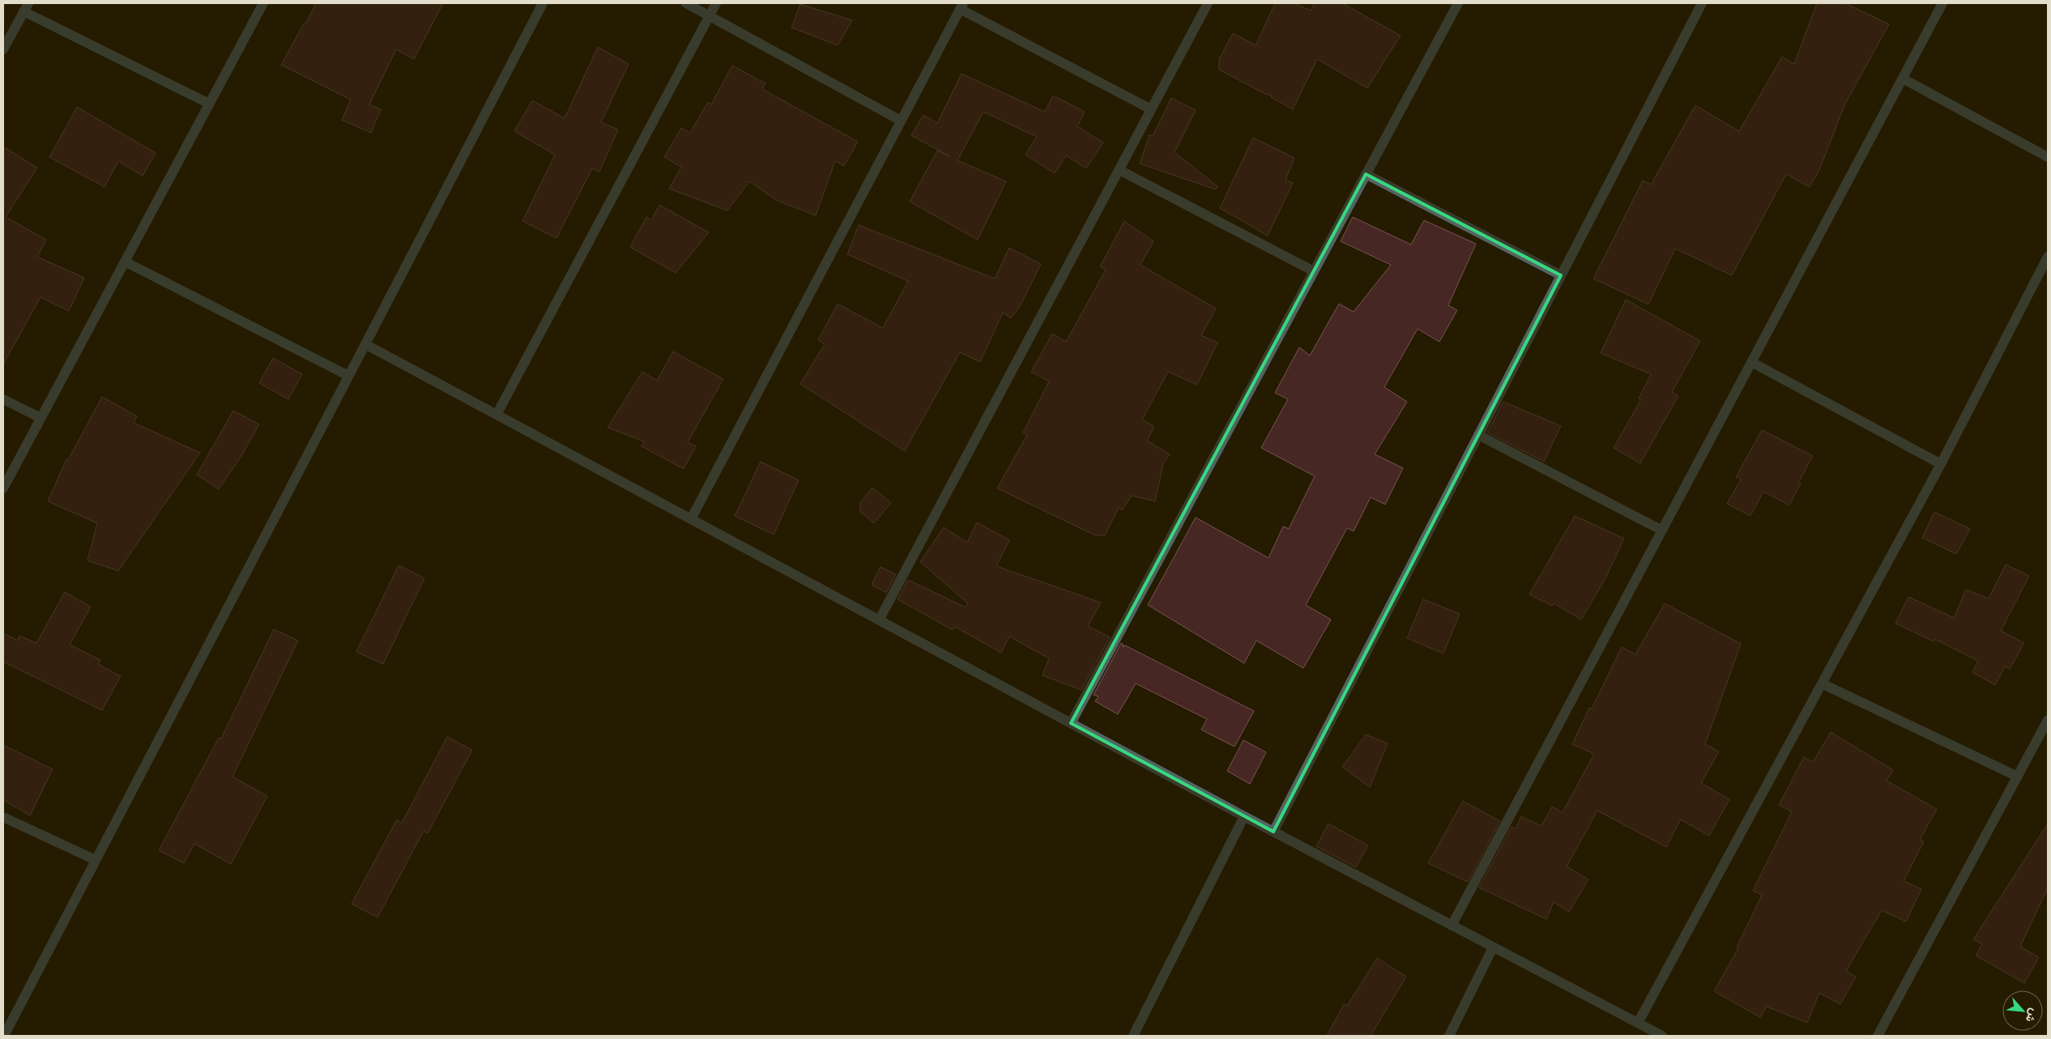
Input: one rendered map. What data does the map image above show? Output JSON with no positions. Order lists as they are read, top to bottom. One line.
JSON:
{"north":"bottom right"}
